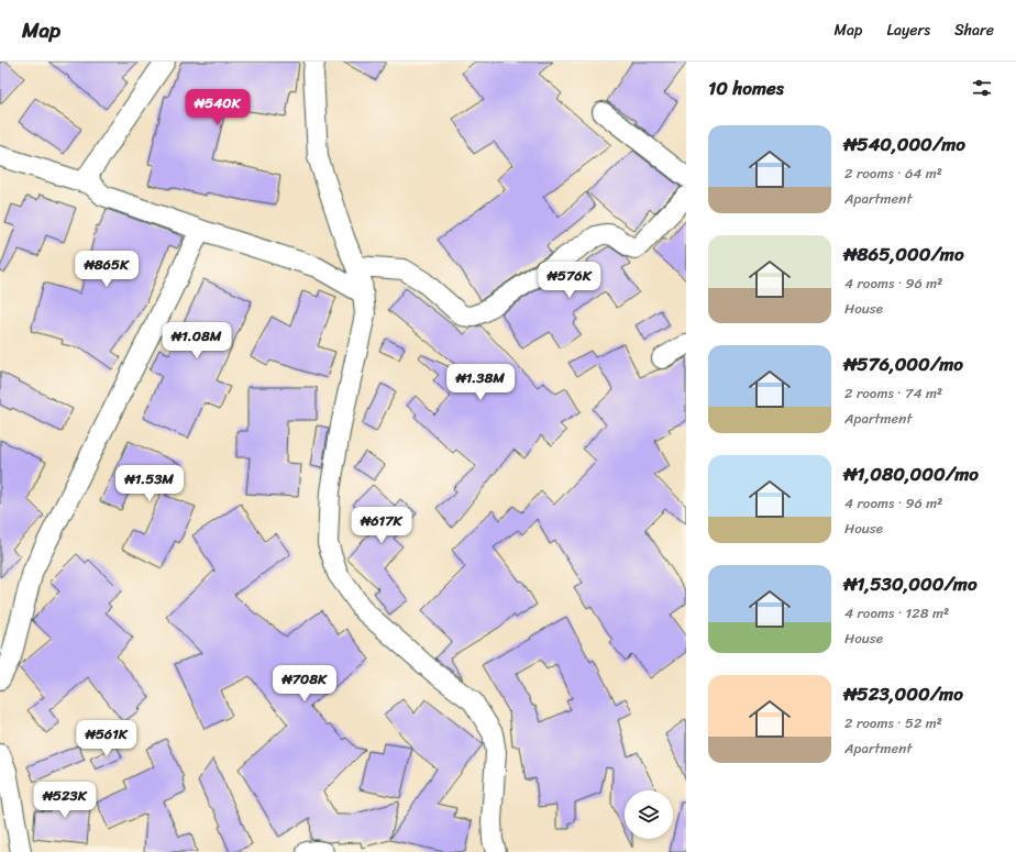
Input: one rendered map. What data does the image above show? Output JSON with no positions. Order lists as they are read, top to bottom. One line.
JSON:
{"page":{"header":"Map","nav":["Map","Layers","Share"],"heading":"10 homes","price":["₦540K","₦865K","₦576K","₦1.08M","₦1.38M","₦1.53M","₦617K","₦708K","₦561K","₦523K"],"list":[{"name":"₦540,000/mo","note":"2 rooms · 64 m² · Apartment"},{"name":"₦865,000/mo","note":"4 rooms · 96 m² · House"},{"name":"₦576,000/mo","note":"2 rooms · 74 m² · Apartment"},{"name":"₦1,080,000/mo","note":"4 rooms · 96 m² · House"},{"name":"₦1,530,000/mo","note":"4 rooms · 128 m² · House"},{"name":"₦523,000/mo","note":"2 rooms · 52 m² · Apartment"}]}}
